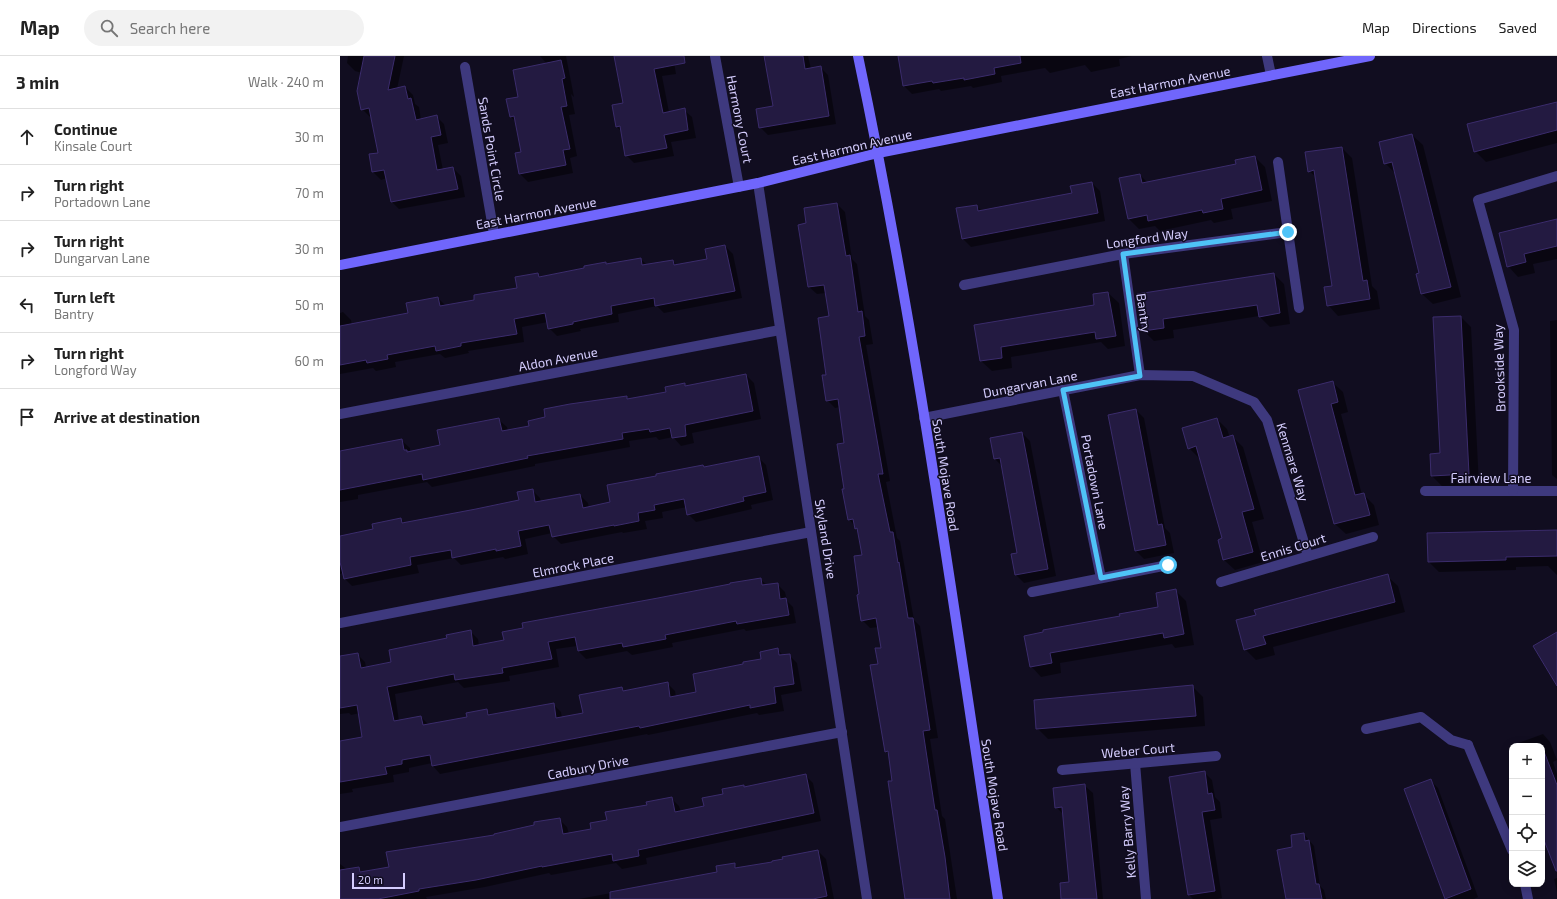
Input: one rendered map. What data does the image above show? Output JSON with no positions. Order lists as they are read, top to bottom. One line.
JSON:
{"streets":{"main road":["East Harmon Avenue","South Mojave Road"],"street":["Harmony Court","Sands Point Circle","Longford Way","Bantry","Aldon Avenue","Brookside Way","Dungarvan Lane","Kenmare Way","Fairview Lane","Portadown Lane","Skyland Drive","Ennis Court","Elmrock Place","Weber Court","Cadbury Drive","Kelly Barry Way"]},"crossings":[["East Harmon Avenue","Harmony Court"],["East Harmon Avenue","Sands Point Circle"],["East Harmon Avenue","South Mojave Road"],["East Harmon Avenue","Skyland Drive"],["Longford Way","Bantry"],["Bantry","Dungarvan Lane"],["Bantry","Kenmare Way"],["Aldon Avenue","Skyland Drive"],["Brookside Way","Fairview Lane"],["Dungarvan Lane","Kenmare Way"],["Dungarvan Lane","South Mojave Road"],["Dungarvan Lane","Portadown Lane"],["Kenmare Way","Ennis Court"],["Skyland Drive","Elmrock Place"],["Skyland Drive","Cadbury Drive"],["Weber Court","Kelly Barry Way"]],"scale_bar":"20 m","page":{"header":"Map","search":"Search here","nav":["Map","Directions","Saved"],"heading":["3 min","Walk · 240 m"],"list":[["Continue","Kinsale Court","30 m"],["Turn right","Portadown Lane","70 m"],["Turn right","Dungarvan Lane","30 m"],["Turn left","Bantry","50 m"],["Turn right","Longford Way","60 m"],"Arrive at destination"],"map_buttons":["+","−"],"scale":"20 m"}}
